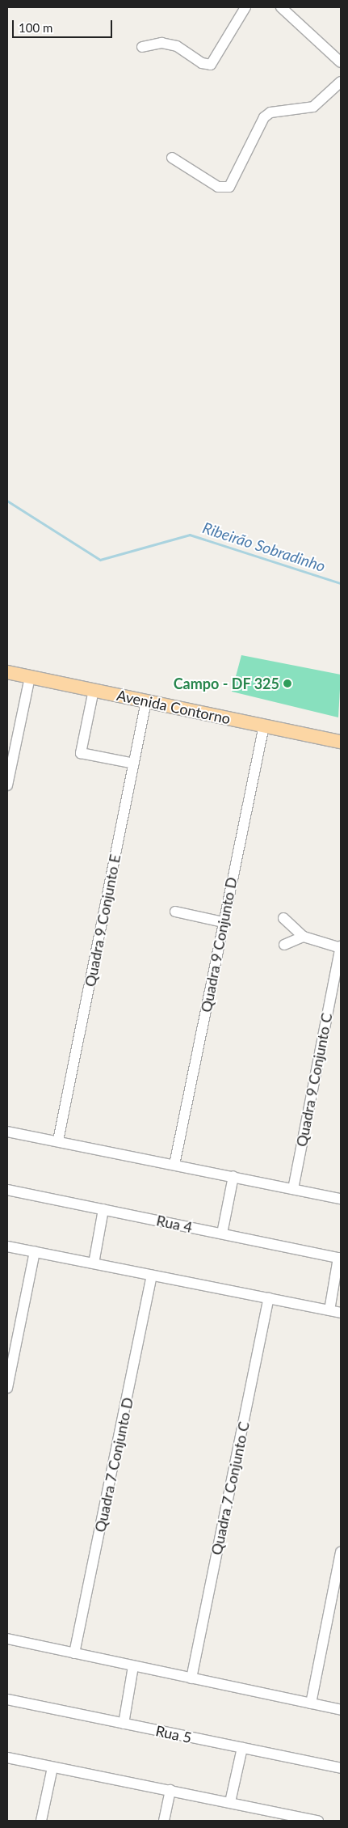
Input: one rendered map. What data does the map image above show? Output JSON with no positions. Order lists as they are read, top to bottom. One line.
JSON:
{"streets":{"main road":["Avenida Contorno"],"street":["Quadra 9 Conjunto E","Quadra 9 Conjunto D","Quadra 9 Conjunto C","Rua 4","Quadra 7 Conjunto D","Quadra 7 Conjunto C","Rua 5"]},"crossings":[["Avenida Contorno","Quadra 9 Conjunto E"],["Avenida Contorno","Quadra 9 Conjunto D"]],"water":["Ribeirão Sobradinho"],"places":["Campo - DF 325"],"scale_bar":"100 m"}
